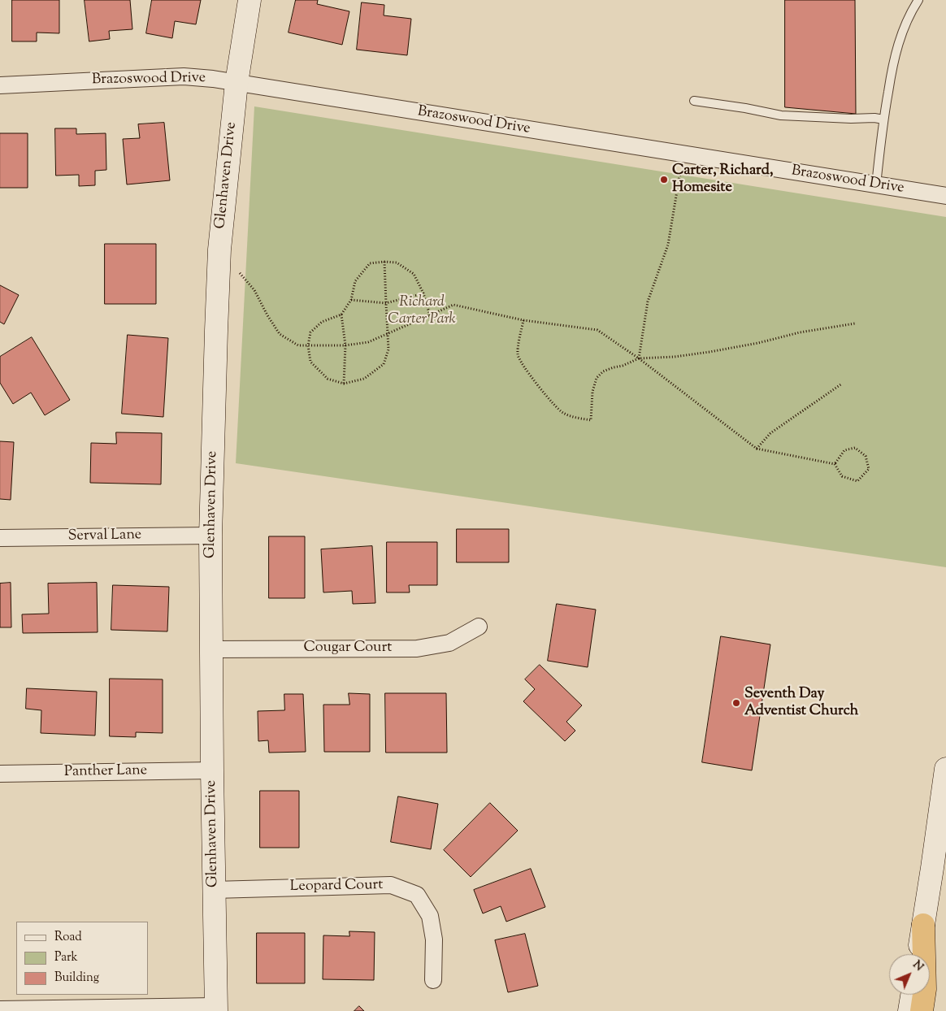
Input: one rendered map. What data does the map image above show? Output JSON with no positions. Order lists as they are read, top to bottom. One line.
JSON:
{"streets":{"street":["Brazoswood Drive","Glenhaven Drive","Serval Lane","Cougar Court","Panther Lane","Leopard Court"]},"crossings":[["Brazoswood Drive","Glenhaven Drive"],["Glenhaven Drive","Serval Lane"],["Glenhaven Drive","Cougar Court"],["Glenhaven Drive","Panther Lane"],["Glenhaven Drive","Leopard Court"]],"parks":["Richard Carter Park"],"places":["Carter, Richard, Homesite","Seventh Day Adventist Church"],"legend":["Road","Park","Building"],"north":"top right"}
